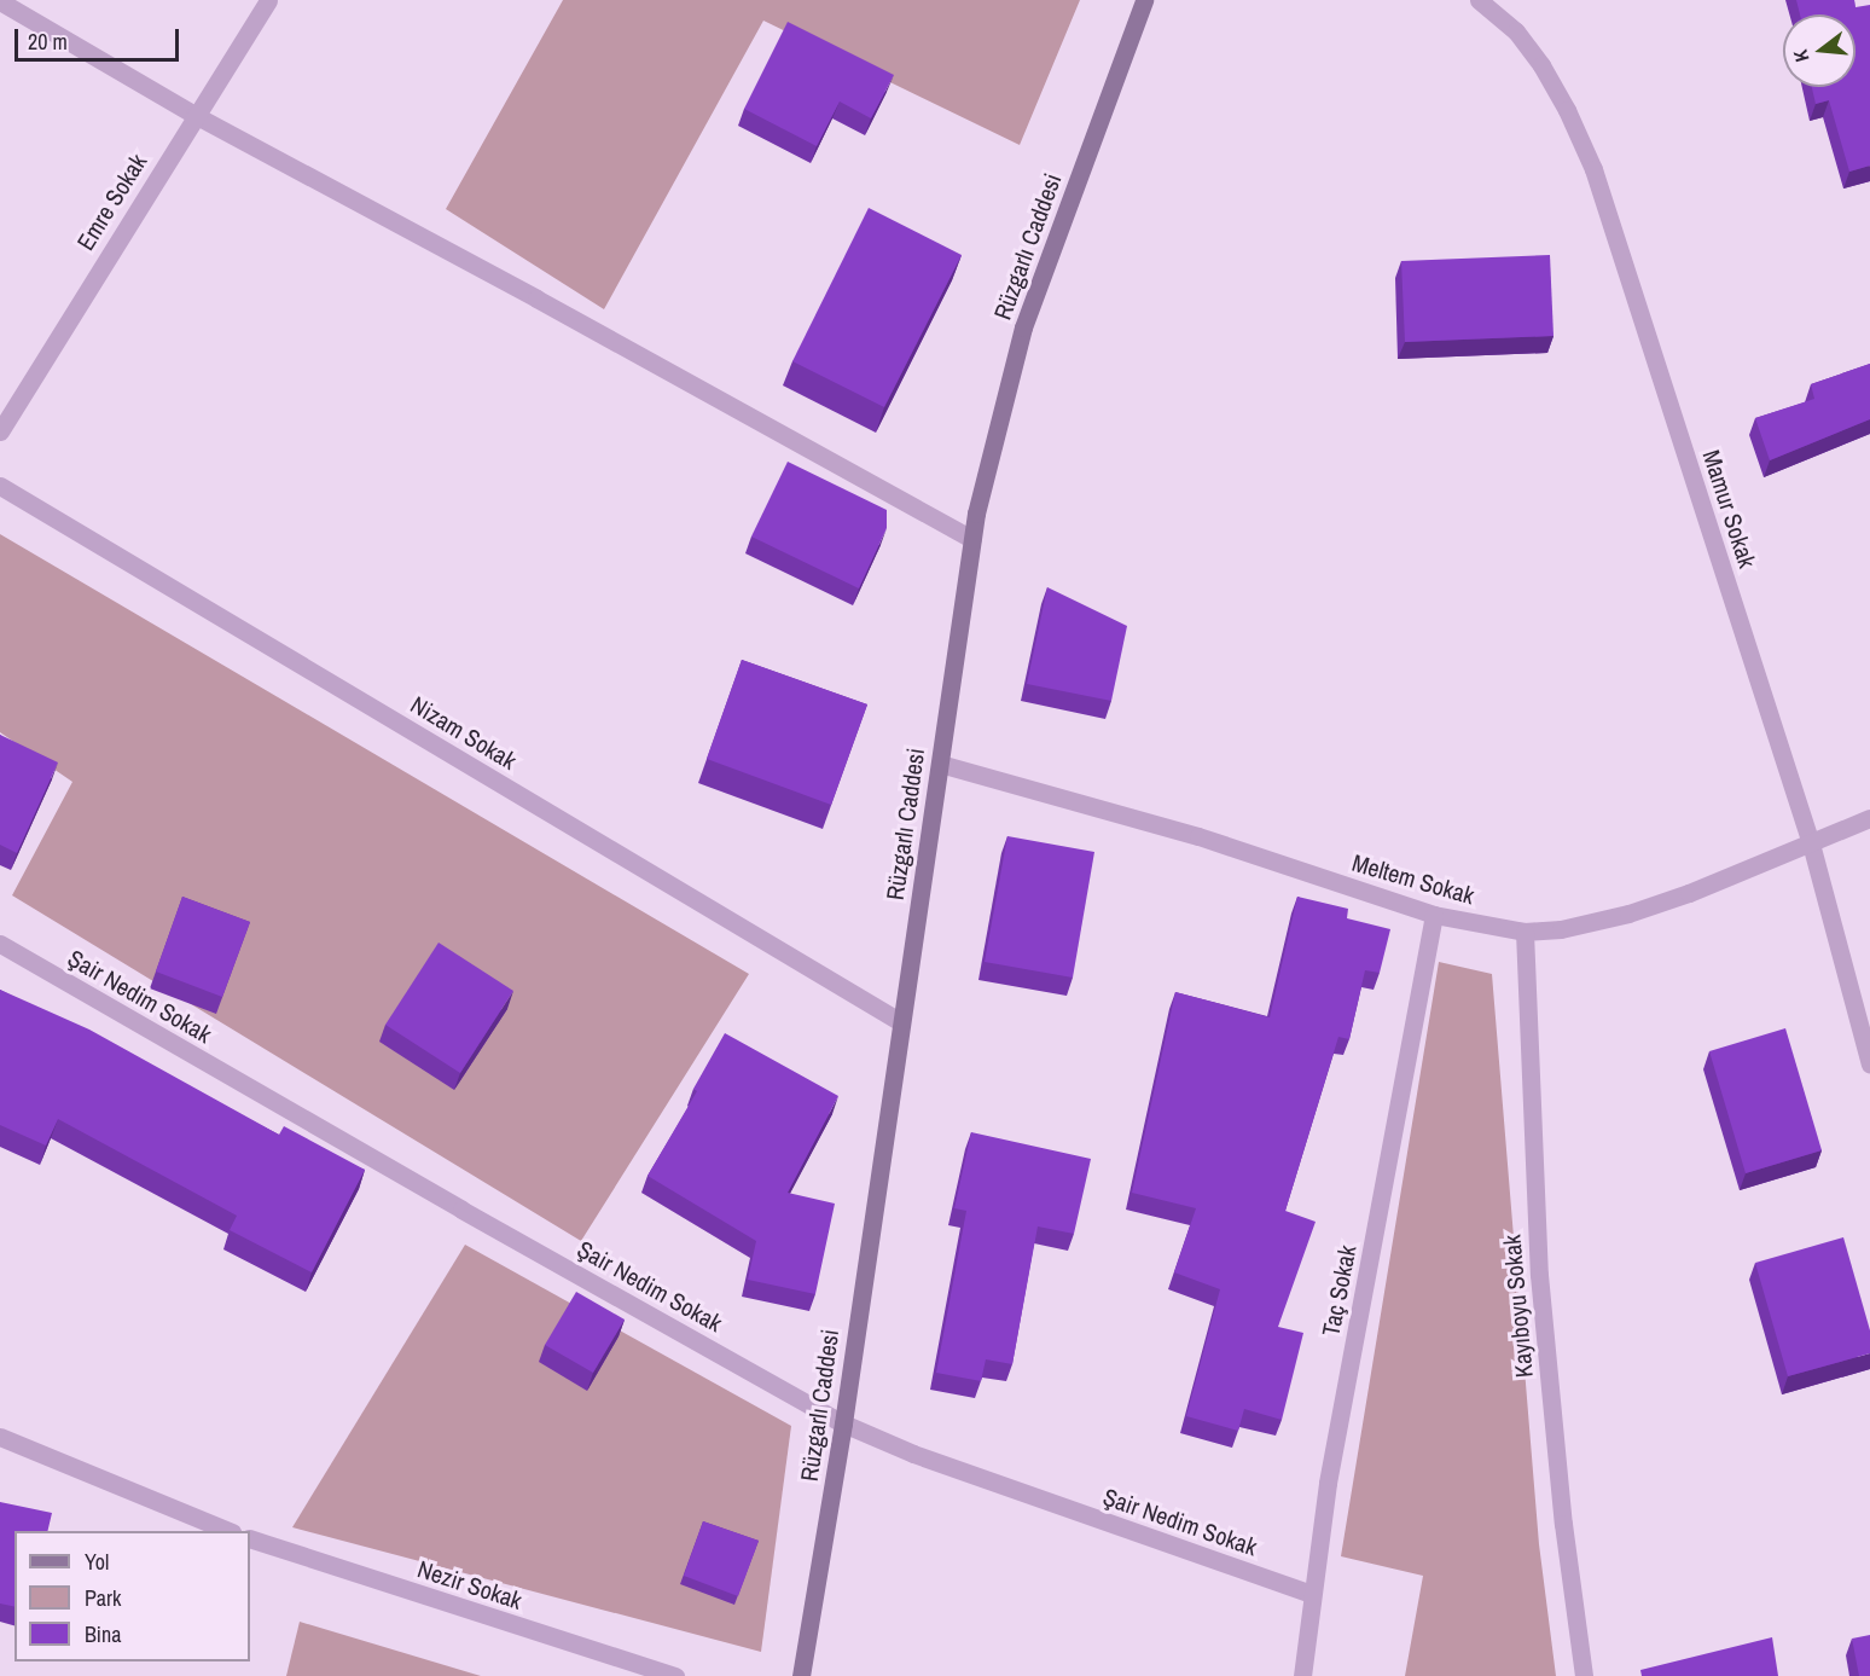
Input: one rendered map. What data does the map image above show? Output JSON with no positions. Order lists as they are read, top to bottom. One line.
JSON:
{"streets":{"street":["Emre Sokak","Rüzgarlı Caddesi","Mamur Sokak","Nizam Sokak","Meltem Sokak","Şair Nedim Sokak","Taç Sokak","Kayıboyu Sokak","Nezir Sokak"]},"crossings":[["Rüzgarlı Caddesi","Nizam Sokak"],["Rüzgarlı Caddesi","Meltem Sokak"],["Rüzgarlı Caddesi","Şair Nedim Sokak"],["Mamur Sokak","Meltem Sokak"],["Meltem Sokak","Taç Sokak"],["Meltem Sokak","Kayıboyu Sokak"],["Şair Nedim Sokak","Taç Sokak"]],"legend":["Yol","Park","Bina"],"scale_bar":"20 m","north":"left"}
